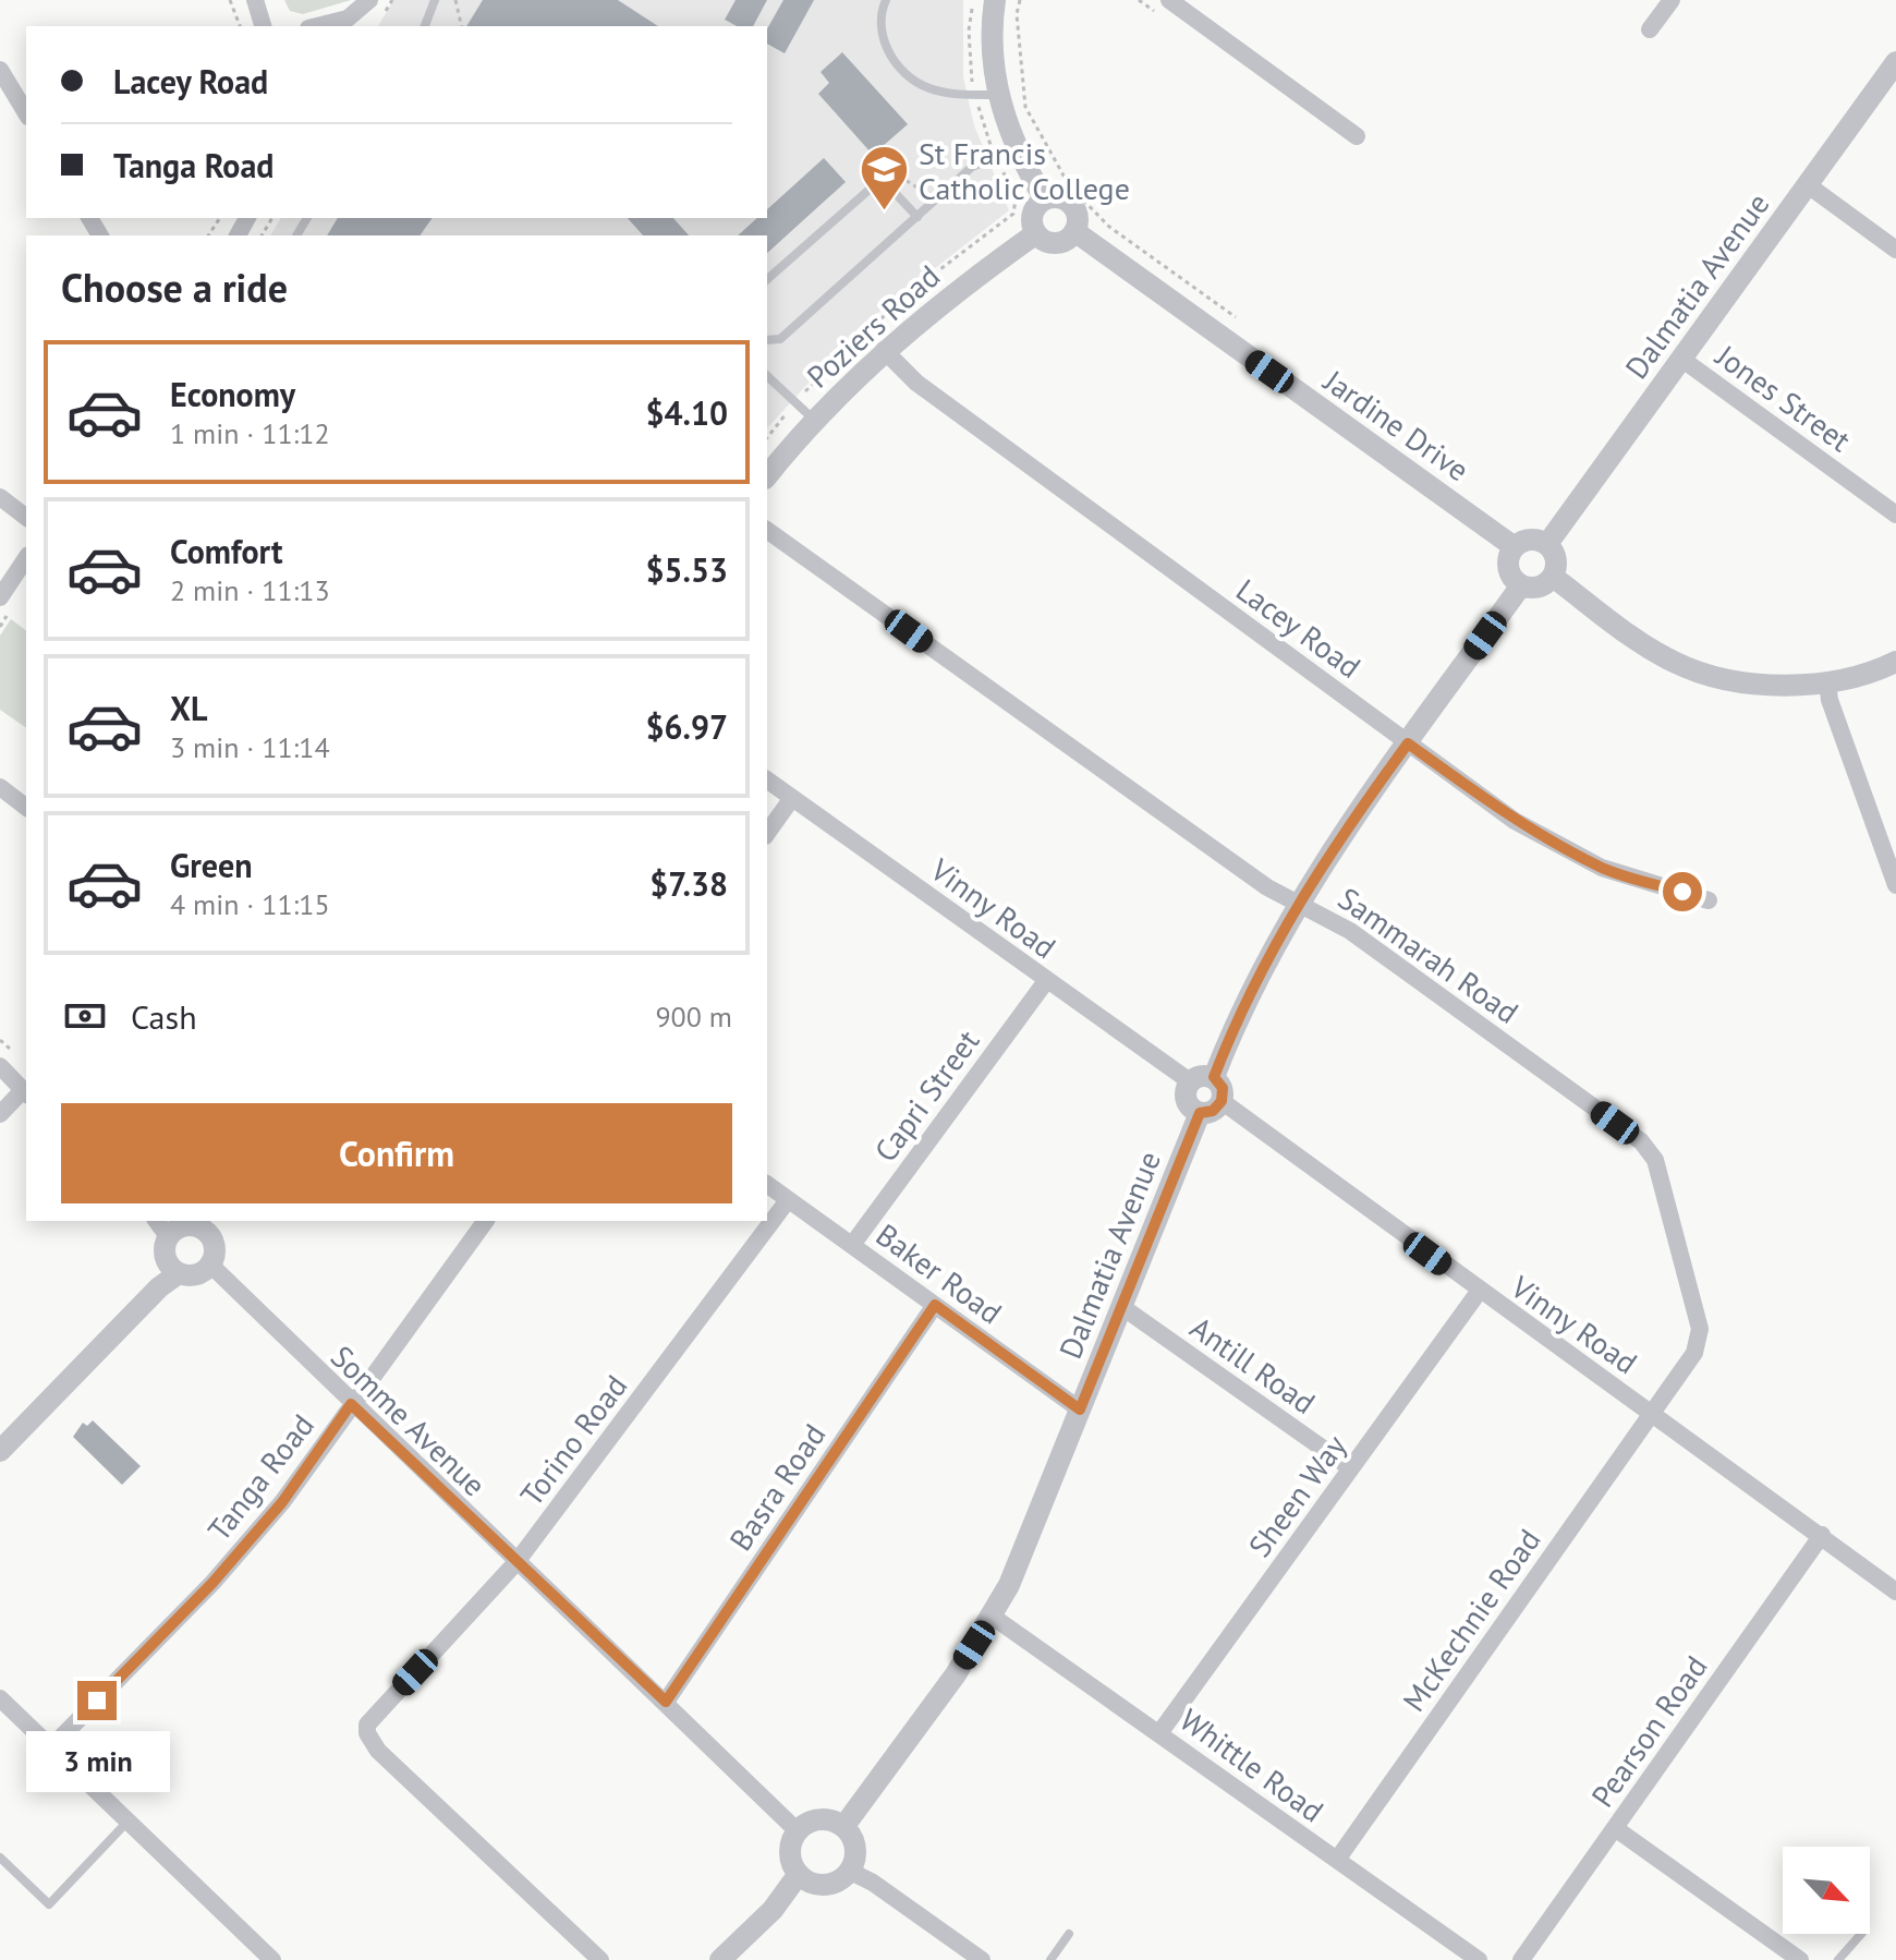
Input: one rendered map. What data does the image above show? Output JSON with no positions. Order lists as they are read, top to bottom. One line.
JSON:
{"streets":{"street":["Dalmatia Avenue","Poziers Road","Jones Street","Jardine Drive","Lacey Road","Vinny Road","Sammarah Road","Capri Street","Baker Road","Antill Road","Somme Avenue","Torino Road","Tanga Road","Basra Road","Sheen Way","McKechnie Road","Pearson Road","Whittle Road"]},"crossings":[["Dalmatia Avenue","Jones Street"],["Dalmatia Avenue","Jardine Drive"],["Dalmatia Avenue","Vinny Road"],["Dalmatia Avenue","Baker Road"],["Dalmatia Avenue","Antill Road"],["Dalmatia Avenue","Somme Avenue"],["Dalmatia Avenue","Whittle Road"],["Poziers Road","Jardine Drive"],["Poziers Road","Lacey Road"],["Vinny Road","Sammarah Road"],["Vinny Road","Capri Street"],["Vinny Road","Sheen Way"],["Vinny Road","McKechnie Road"],["Vinny Road","Pearson Road"],["Sammarah Road","McKechnie Road"],["Capri Street","Baker Road"],["Baker Road","Torino Road"],["Baker Road","Basra Road"],["Antill Road","Sheen Way"],["Somme Avenue","Torino Road"],["Somme Avenue","Tanga Road"],["Somme Avenue","Basra Road"],["Sheen Way","Whittle Road"],["McKechnie Road","Whittle Road"]],"places":{"school or university":["St Francis Catholic College"]},"north":"bottom right","page":{"banner":["Lacey Road","Tanga Road"],"heading":"Choose a ride","list":[{"name":"Economy","note":"1 min · 11:12","value":"$4.10"},{"name":"Comfort","note":"2 min · 11:13","value":"$5.53"},{"name":"XL","note":"3 min · 11:14","value":"$6.97"},{"name":"Green","note":"4 min · 11:15","value":"$7.38"}],"pay":["Cash","900 m"],"buttons":"Confirm","bubble":"3 min"}}
